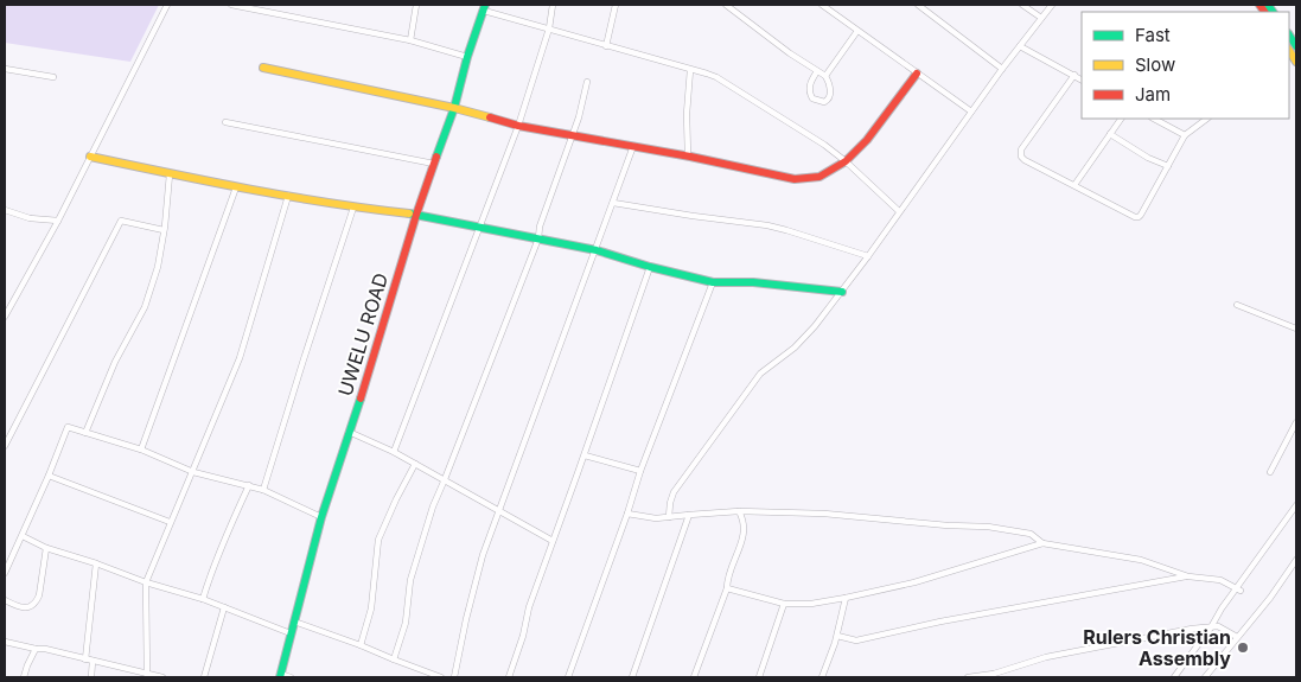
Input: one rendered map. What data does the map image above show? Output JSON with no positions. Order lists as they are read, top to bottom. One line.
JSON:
{"streets":{"street":["UWELU ROAD"]},"places":["Rulers Christian Assembly"],"legend":["Fast","Slow","Jam"]}
